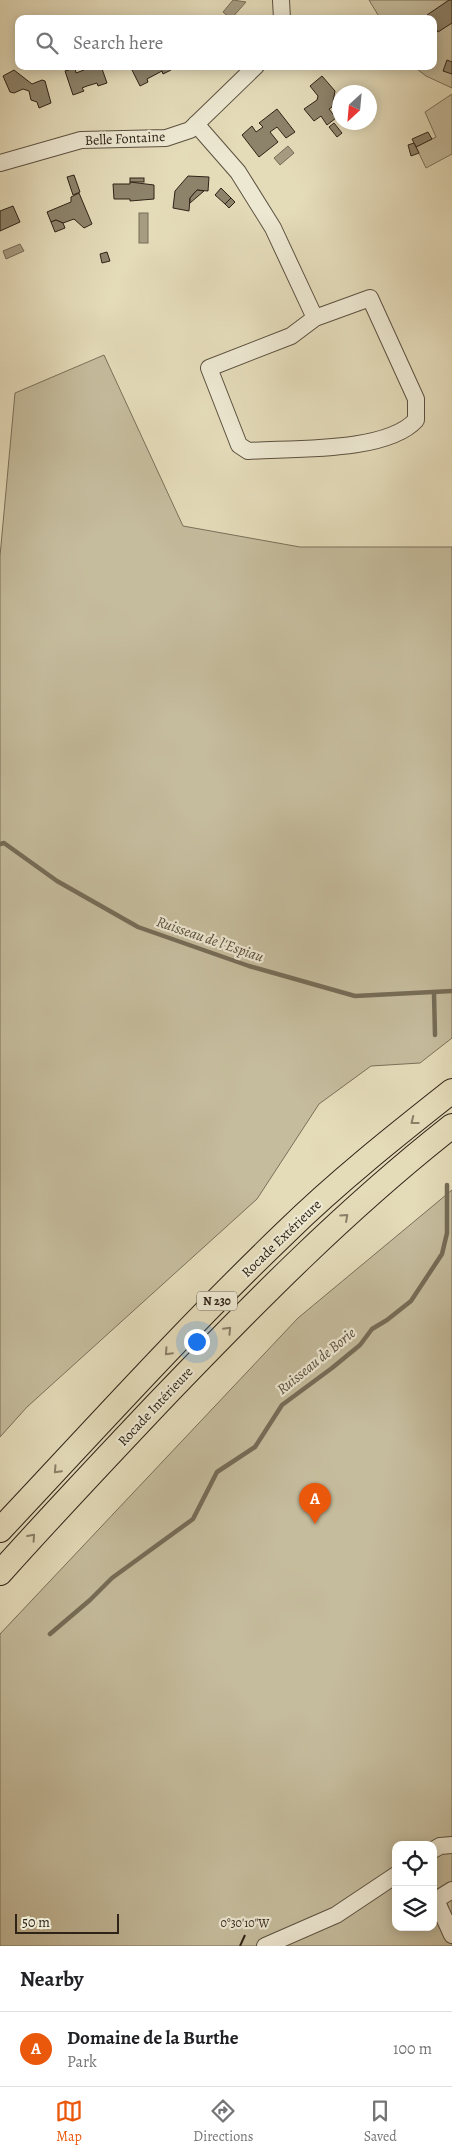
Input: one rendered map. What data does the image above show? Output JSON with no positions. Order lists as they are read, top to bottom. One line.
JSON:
{"streets":{"highway":["Rocade Extérieure","N 230","Rocade Intérieure"],"street":["Belle Fontaine"]},"one_way":["Rocade Extérieure","Rocade Intérieure"],"water":["Ruisseau de l'Espiau","Ruisseau de Borie"],"scale_bar":"50 m","north":"bottom left","page":{"search":"Search here","pins":"A","scale":"50 m","heading":"Nearby","list":[{"mark":"A","name":"Domaine de la Burthe","note":"Park","value":"100 m"}],"nav":["Map","Directions","Saved"]},"coordinates":["0°30'10\"W"]}
